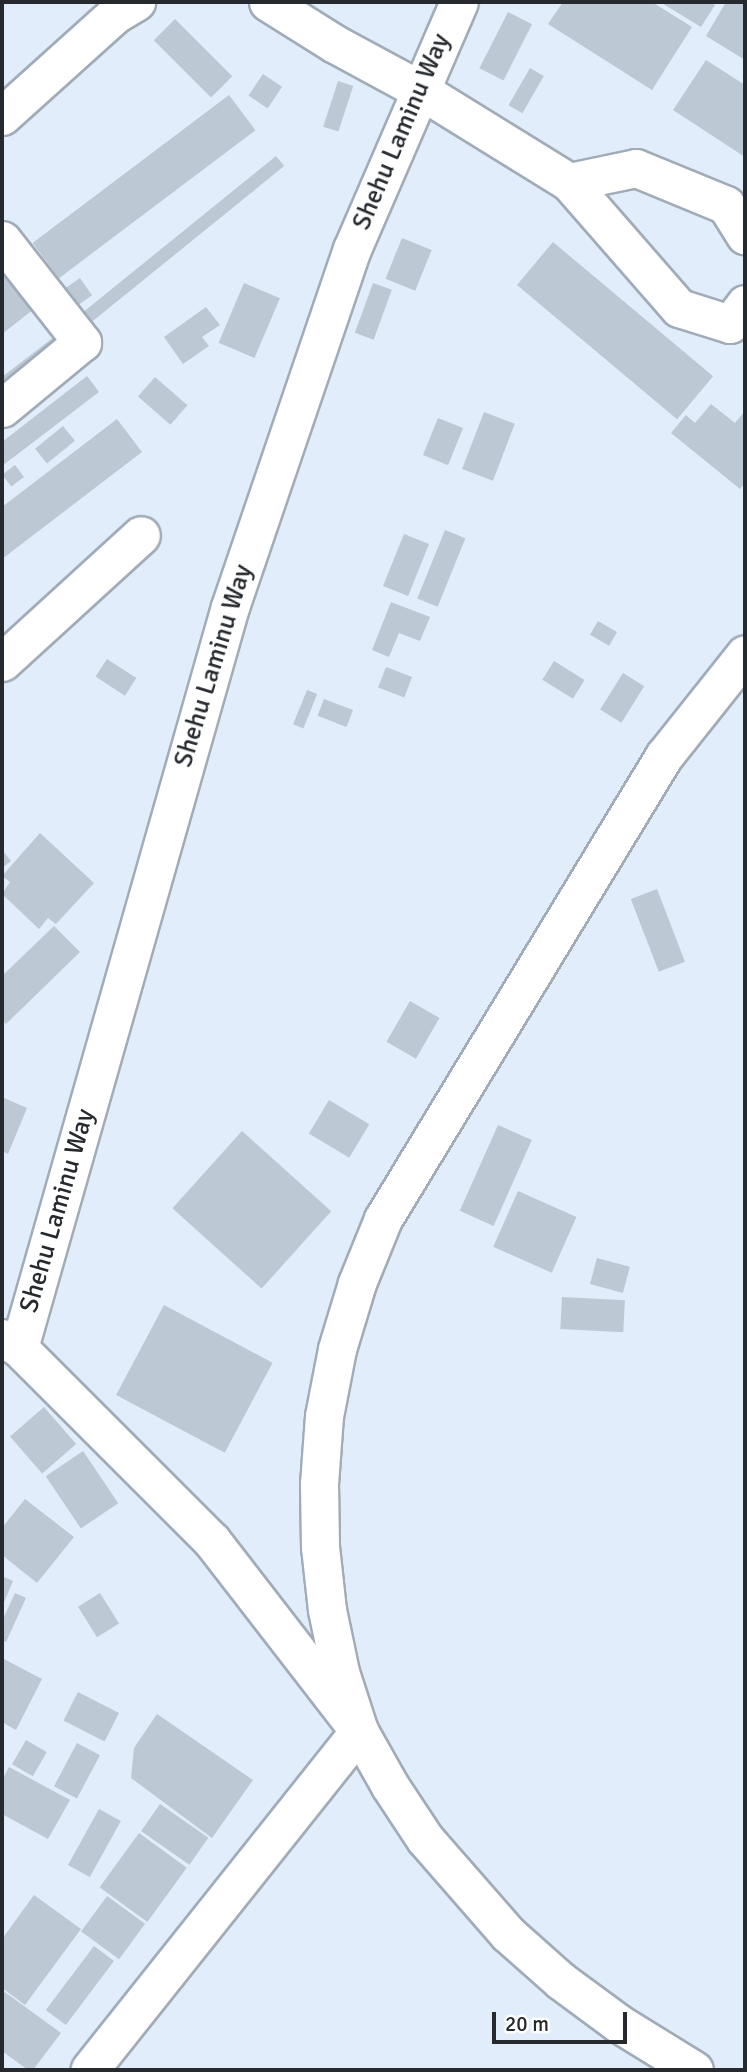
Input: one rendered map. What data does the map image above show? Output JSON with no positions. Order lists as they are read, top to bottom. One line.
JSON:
{"streets":{"street":["Shehu Laminu Way"]},"scale_bar":"20 m"}
